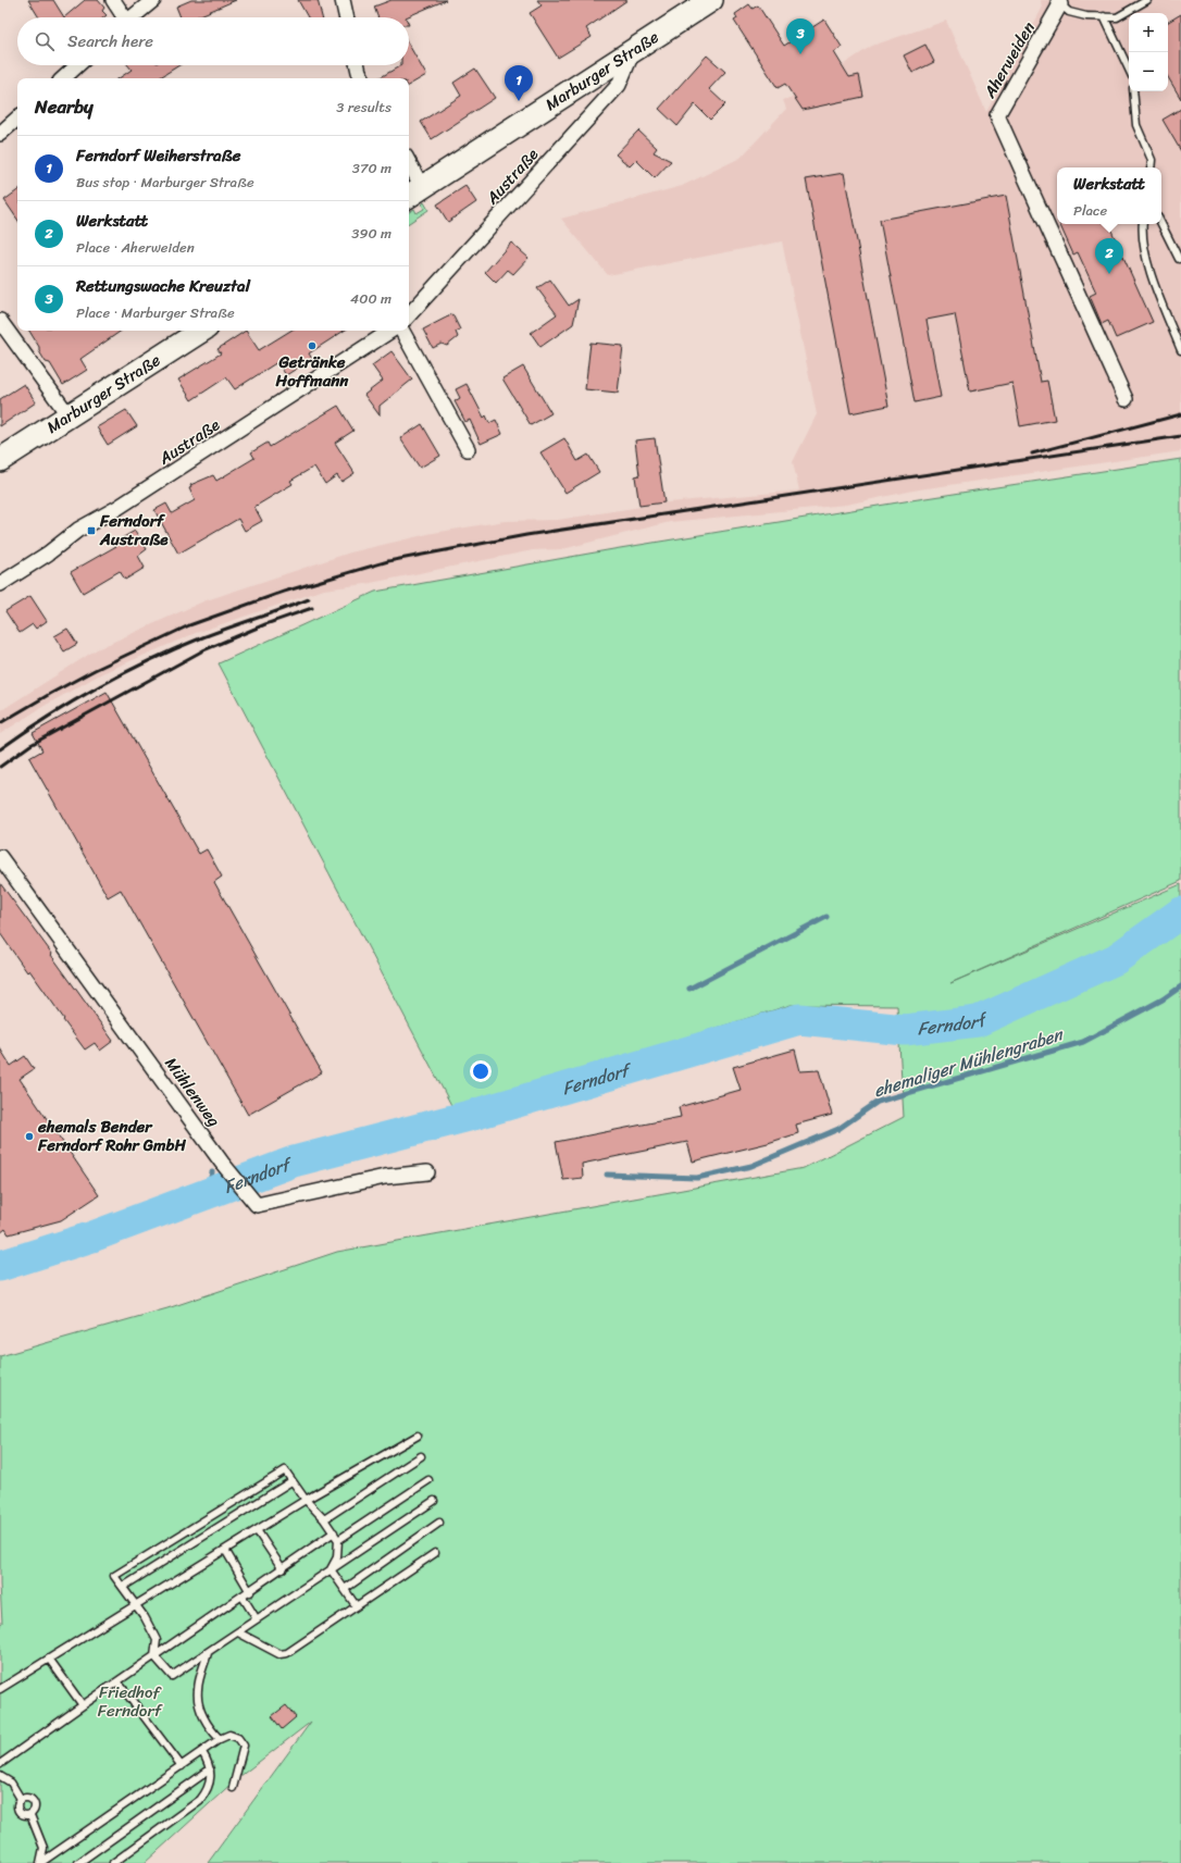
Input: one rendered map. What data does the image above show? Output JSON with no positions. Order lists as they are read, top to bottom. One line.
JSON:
{"streets":{"main road":["Marburger Straße"],"street":["Aherweiden","Austraße","Mühlenweg"]},"crossings":[["Marburger Straße","Austraße"]],"water":["Ferndorf","ehemaliger Mühlengraben"],"parks":["Friedhof Ferndorf"],"places":{"other":["Getränke Hoffmann","ehemals Bender Ferndorf Rohr GmbH"],"transit":["Ferndorf Austraße"]},"page":{"map_buttons":["+","−"],"search":"Search here","pins":["3","1","2"],"heading":["Nearby","3 results"],"list":[{"mark":"1","name":"Ferndorf Weiherstraße","note":"Bus stop · Marburger Straße","value":"370 m"},{"mark":"2","name":"Werkstatt","note":"Place · Aherweiden","value":"390 m"},{"mark":"3","name":"Rettungswache Kreuztal","note":"Place · Marburger Straße","value":"400 m"}],"popup":["Werkstatt","Place"]}}
